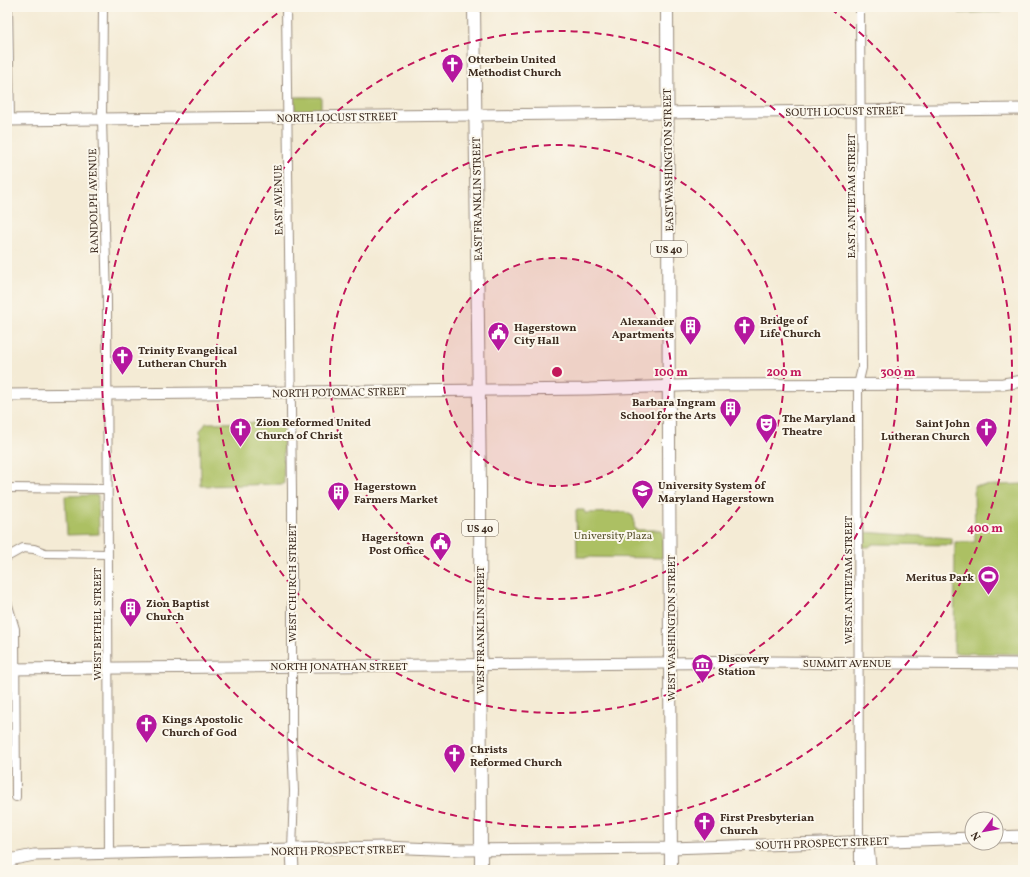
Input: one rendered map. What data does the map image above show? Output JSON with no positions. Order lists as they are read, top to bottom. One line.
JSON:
{"streets":{"main road":["SOUTH LOCUST STREET","NORTH LOCUST STREET","EAST WASHINGTON STREET","EAST FRANKLIN STREET","US 40","NORTH POTOMAC STREET","WEST CHURCH STREET","WEST WASHINGTON STREET","WEST FRANKLIN STREET","SUMMIT AVENUE","NORTH JONATHAN STREET","SOUTH PROSPECT STREET","NORTH PROSPECT STREET"],"street":["EAST ANTIETAM STREET","EAST AVENUE","RANDOLPH AVENUE","WEST ANTIETAM STREET","WEST BETHEL STREET"]},"crossings":[["SOUTH LOCUST STREET","NORTH LOCUST STREET"],["SOUTH LOCUST STREET","EAST WASHINGTON STREET"],["SOUTH LOCUST STREET","EAST ANTIETAM STREET"],["NORTH LOCUST STREET","EAST WASHINGTON STREET"],["NORTH LOCUST STREET","EAST FRANKLIN STREET"],["NORTH LOCUST STREET","EAST AVENUE"],["NORTH LOCUST STREET","RANDOLPH AVENUE"],["EAST WASHINGTON STREET","NORTH POTOMAC STREET"],["EAST WASHINGTON STREET","WEST WASHINGTON STREET"],["EAST ANTIETAM STREET","NORTH POTOMAC STREET"],["EAST ANTIETAM STREET","WEST ANTIETAM STREET"],["EAST FRANKLIN STREET","NORTH POTOMAC STREET"],["EAST FRANKLIN STREET","WEST FRANKLIN STREET"],["EAST AVENUE","NORTH POTOMAC STREET"],["EAST AVENUE","WEST CHURCH STREET"],["RANDOLPH AVENUE","NORTH POTOMAC STREET"],["RANDOLPH AVENUE","WEST BETHEL STREET"],["NORTH POTOMAC STREET","WEST ANTIETAM STREET"],["NORTH POTOMAC STREET","WEST CHURCH STREET"],["NORTH POTOMAC STREET","WEST BETHEL STREET"],["NORTH POTOMAC STREET","WEST WASHINGTON STREET"],["NORTH POTOMAC STREET","WEST FRANKLIN STREET"],["WEST ANTIETAM STREET","SUMMIT AVENUE"],["WEST CHURCH STREET","NORTH JONATHAN STREET"],["WEST CHURCH STREET","NORTH PROSPECT STREET"],["WEST BETHEL STREET","NORTH JONATHAN STREET"],["WEST BETHEL STREET","NORTH PROSPECT STREET"],["WEST WASHINGTON STREET","SUMMIT AVENUE"],["WEST WASHINGTON STREET","NORTH JONATHAN STREET"],["WEST WASHINGTON STREET","SOUTH PROSPECT STREET"],["WEST WASHINGTON STREET","NORTH PROSPECT STREET"],["WEST FRANKLIN STREET","NORTH JONATHAN STREET"],["WEST FRANKLIN STREET","NORTH PROSPECT STREET"],["SUMMIT AVENUE","NORTH JONATHAN STREET"],["SOUTH PROSPECT STREET","NORTH PROSPECT STREET"]],"parks":["University Plaza"],"places":{"church":["Otterbein United Methodist Church","Bridge of Life Church","Trinity Evangelical Lutheran Church","Zion Reformed United Church of Christ","Saint John Lutheran Church","Kings Apostolic Church of God","Christs Reformed Church","First Presbyterian Church"],"building":["Alexander Apartments","Barbara Ingram School for the Arts","Hagerstown Farmers Market","Zion Baptist Church"],"public building":["Hagerstown City Hall","Hagerstown Post Office"],"theatre":["The Maryland Theatre"],"school or university":["University System of Maryland Hagerstown"],"sports":["Meritus Park"],"museum":["Discovery Station"]},"north":"bottom left","rings":["100 m","200 m","300 m","400 m"]}
